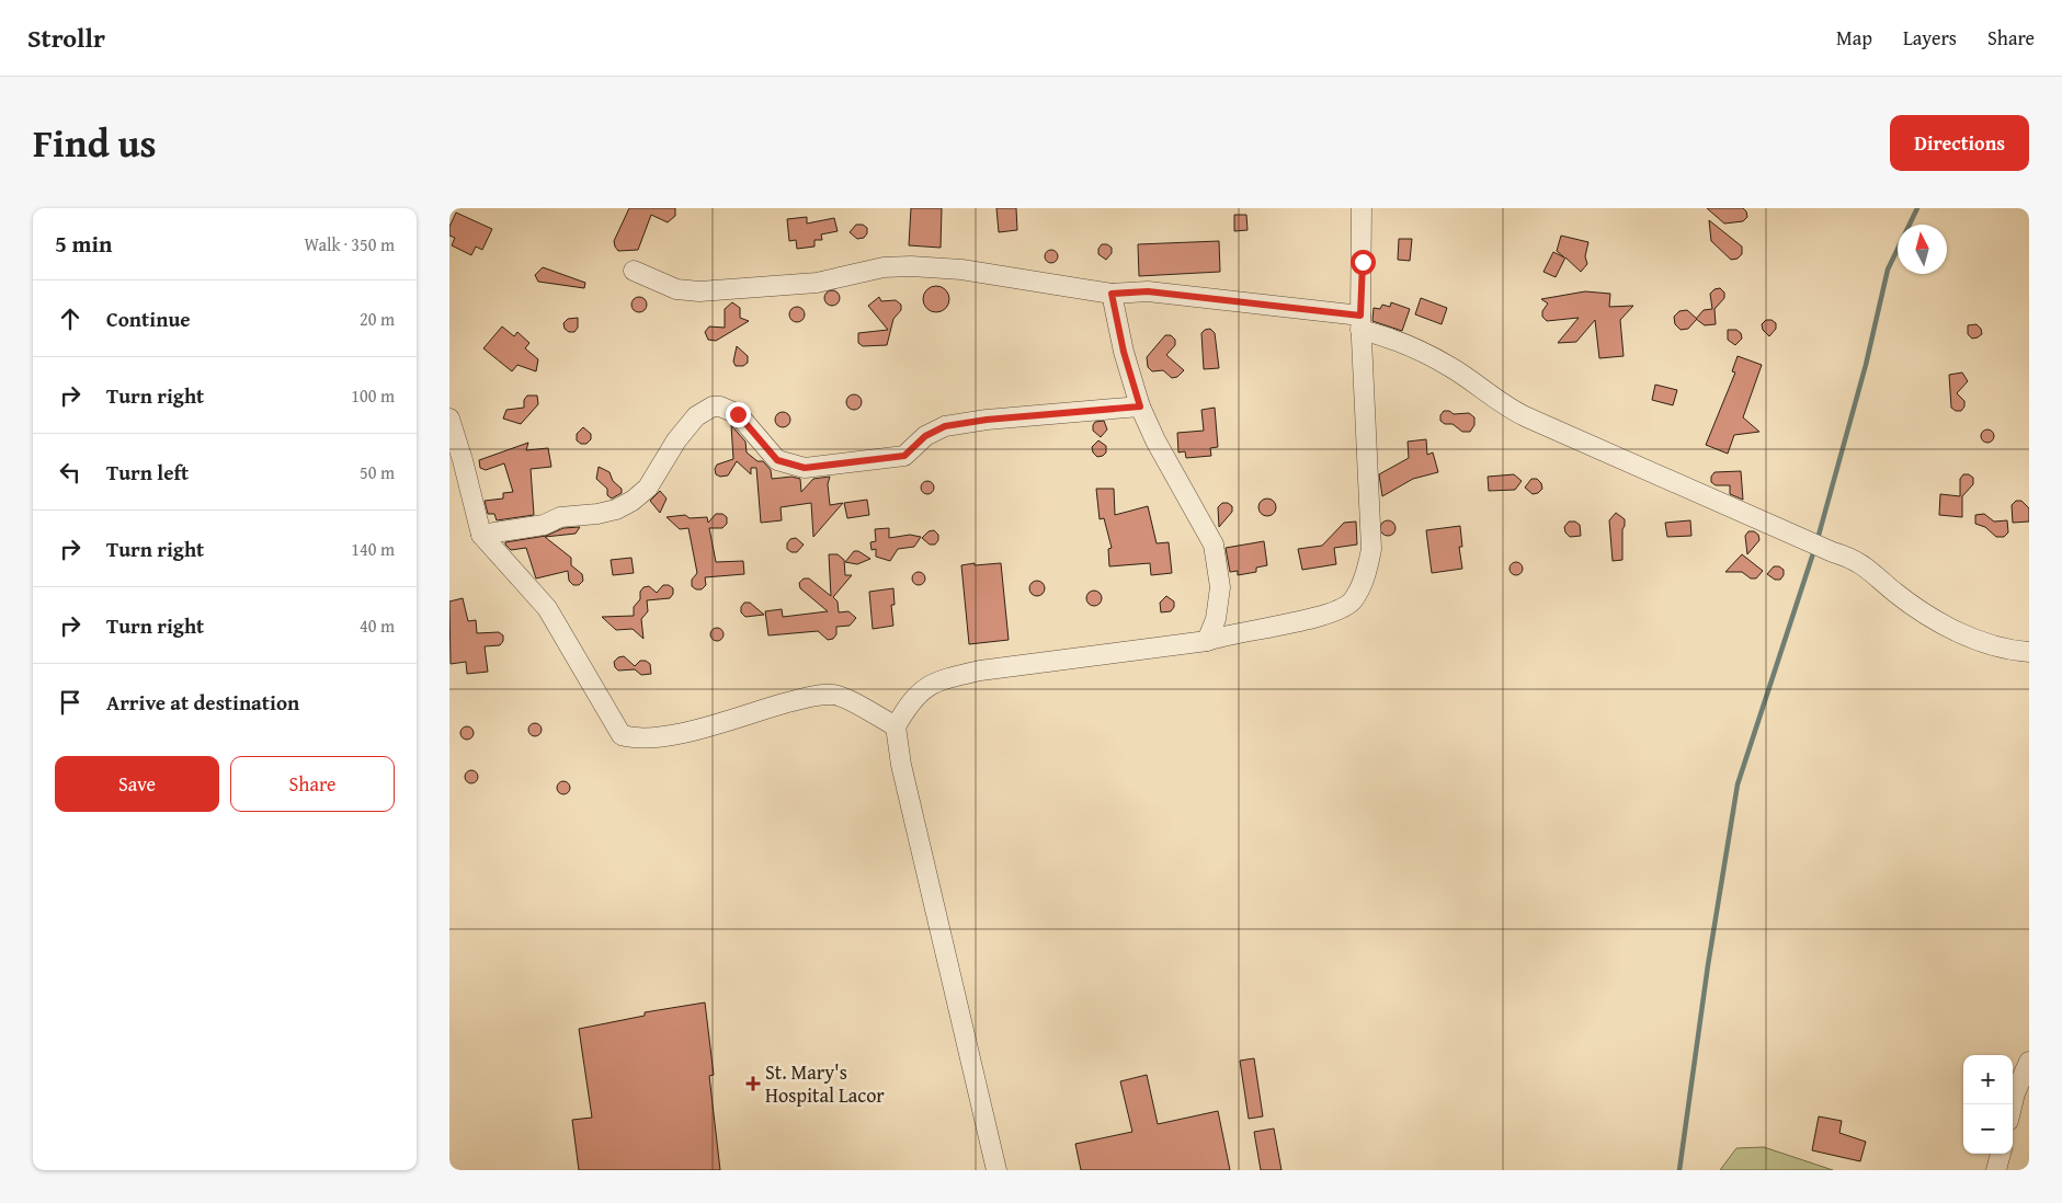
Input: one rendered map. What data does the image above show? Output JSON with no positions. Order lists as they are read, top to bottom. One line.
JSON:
{"places":{"health":["St. Mary's Hospital Lacor"]},"north":"top","page":{"header":"Strollr","nav":["Map","Layers","Share"],"title":"Find us","buttons":["Directions",["Save","Share"]],"heading":["5 min","Walk · 350 m"],"list":[["Continue","20 m"],["Turn right","100 m"],["Turn left","50 m"],["Turn right","140 m"],["Turn right","40 m"],"Arrive at destination"],"map_buttons":["+","−"]}}
